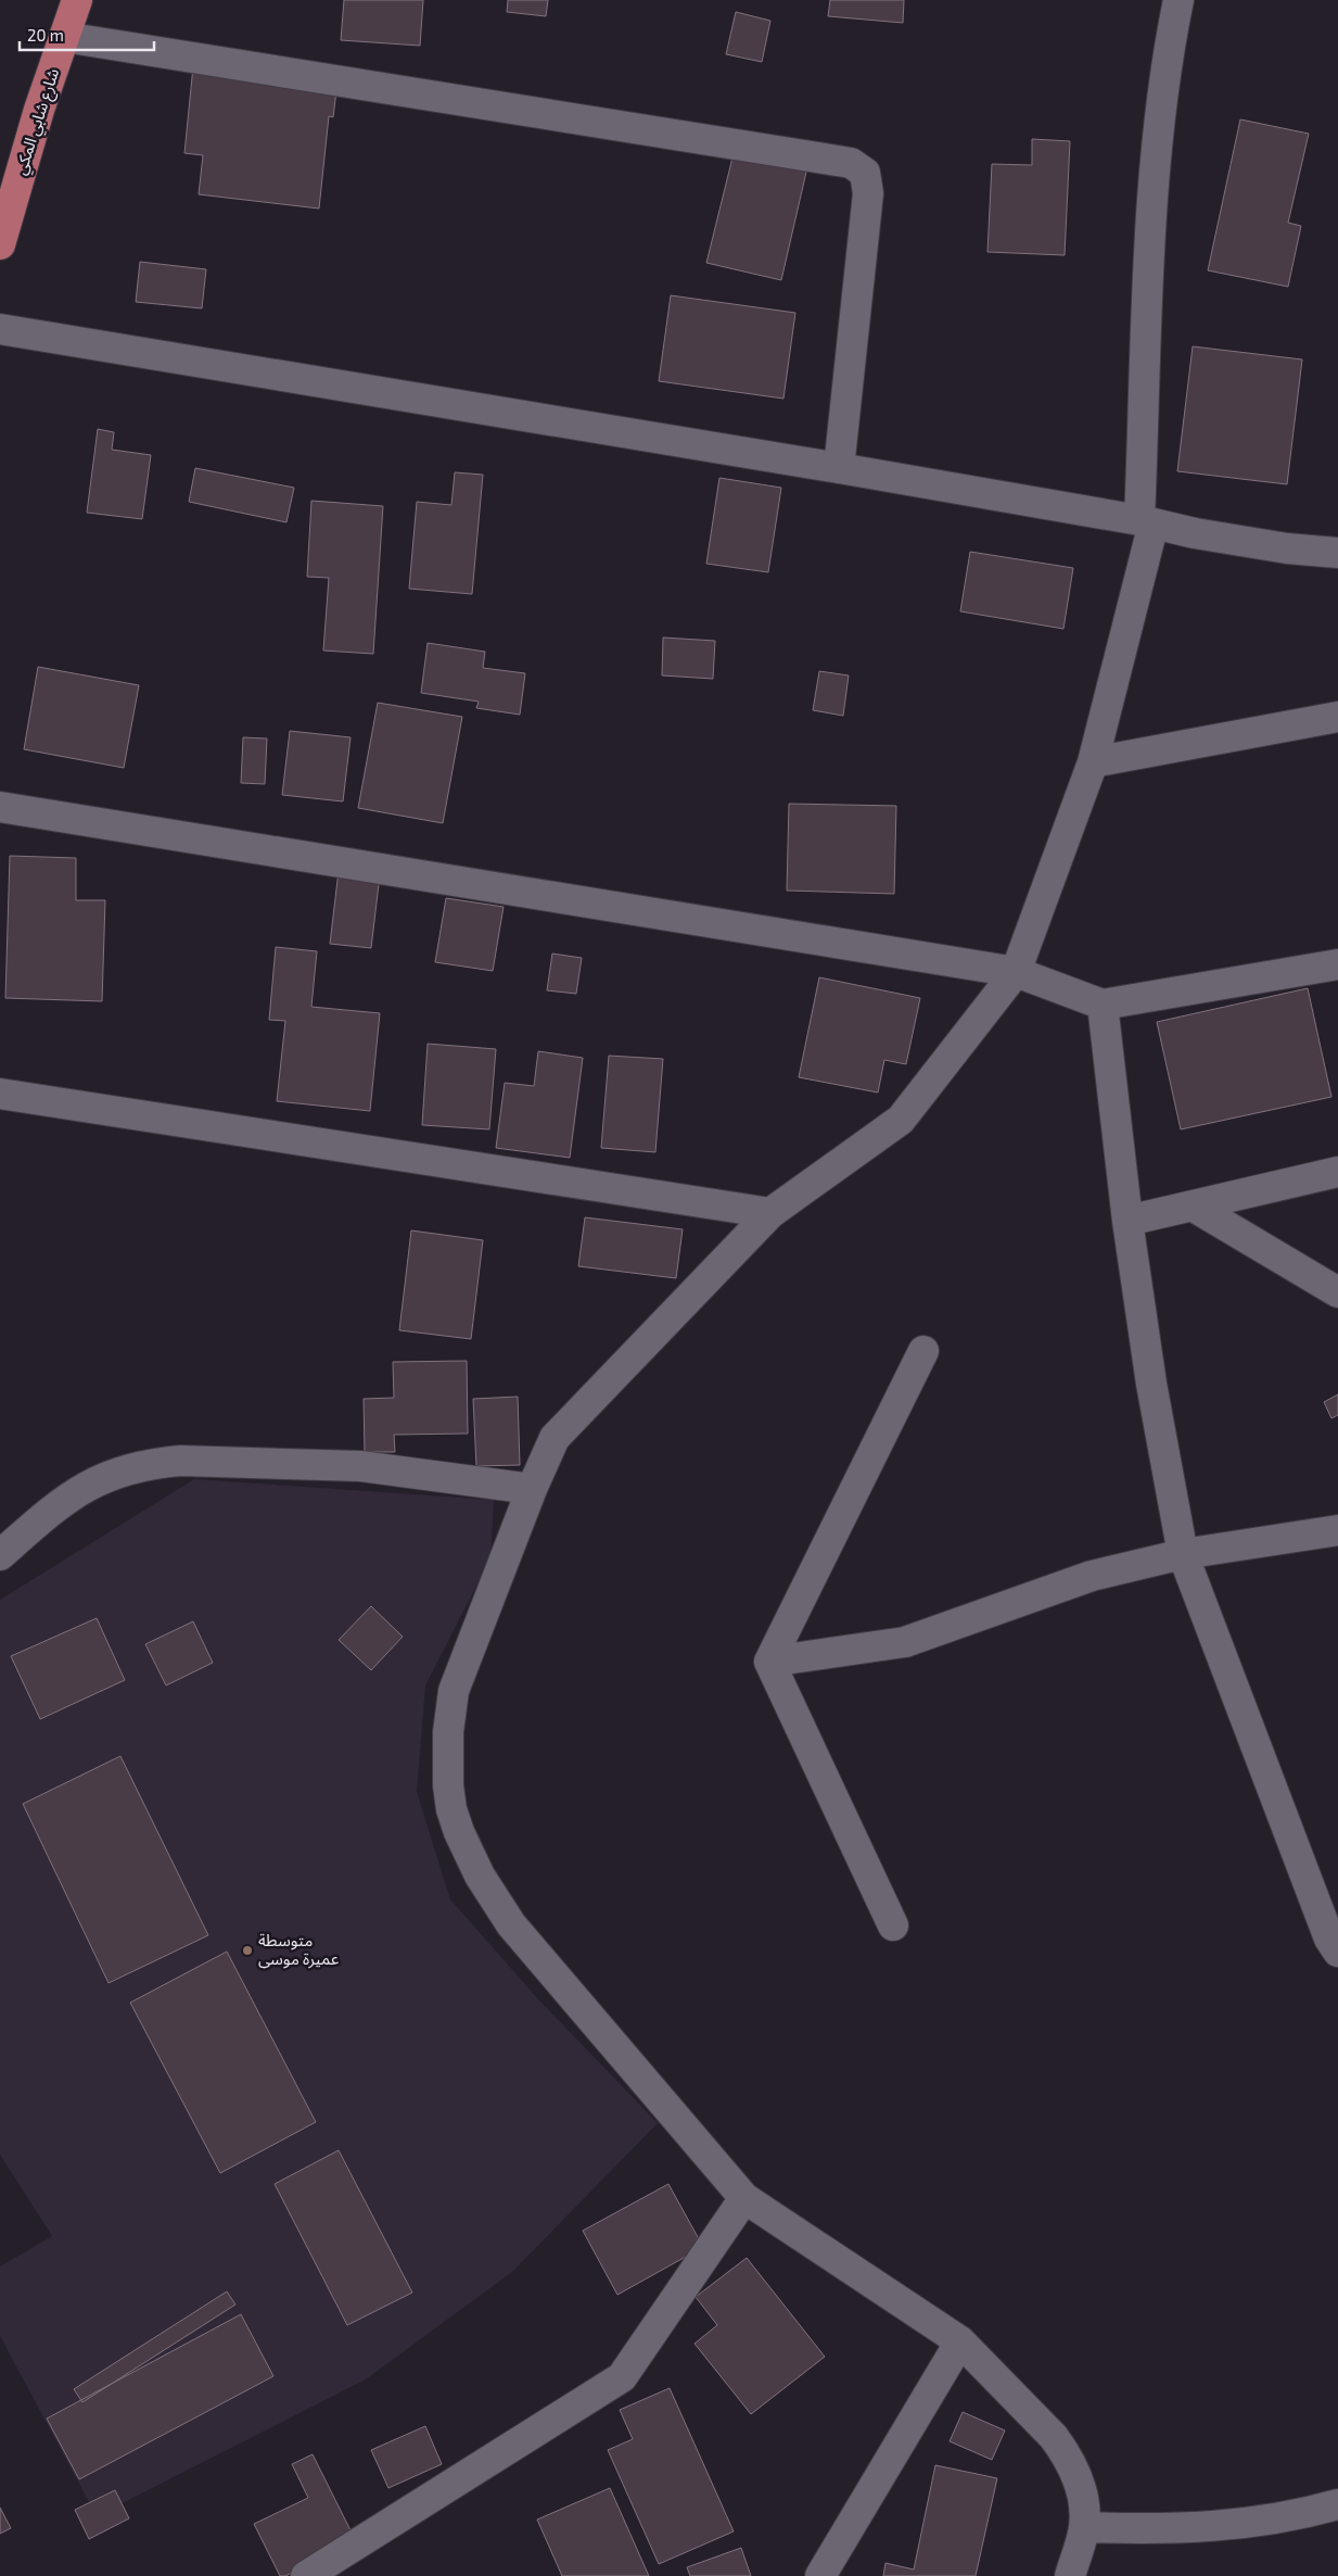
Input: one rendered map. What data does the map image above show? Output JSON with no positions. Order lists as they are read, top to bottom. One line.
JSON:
{"streets":{"main road":["شارع شابي المكي"]},"places":["متوسطة عميرة موسى"],"scale_bar":"20 m"}
